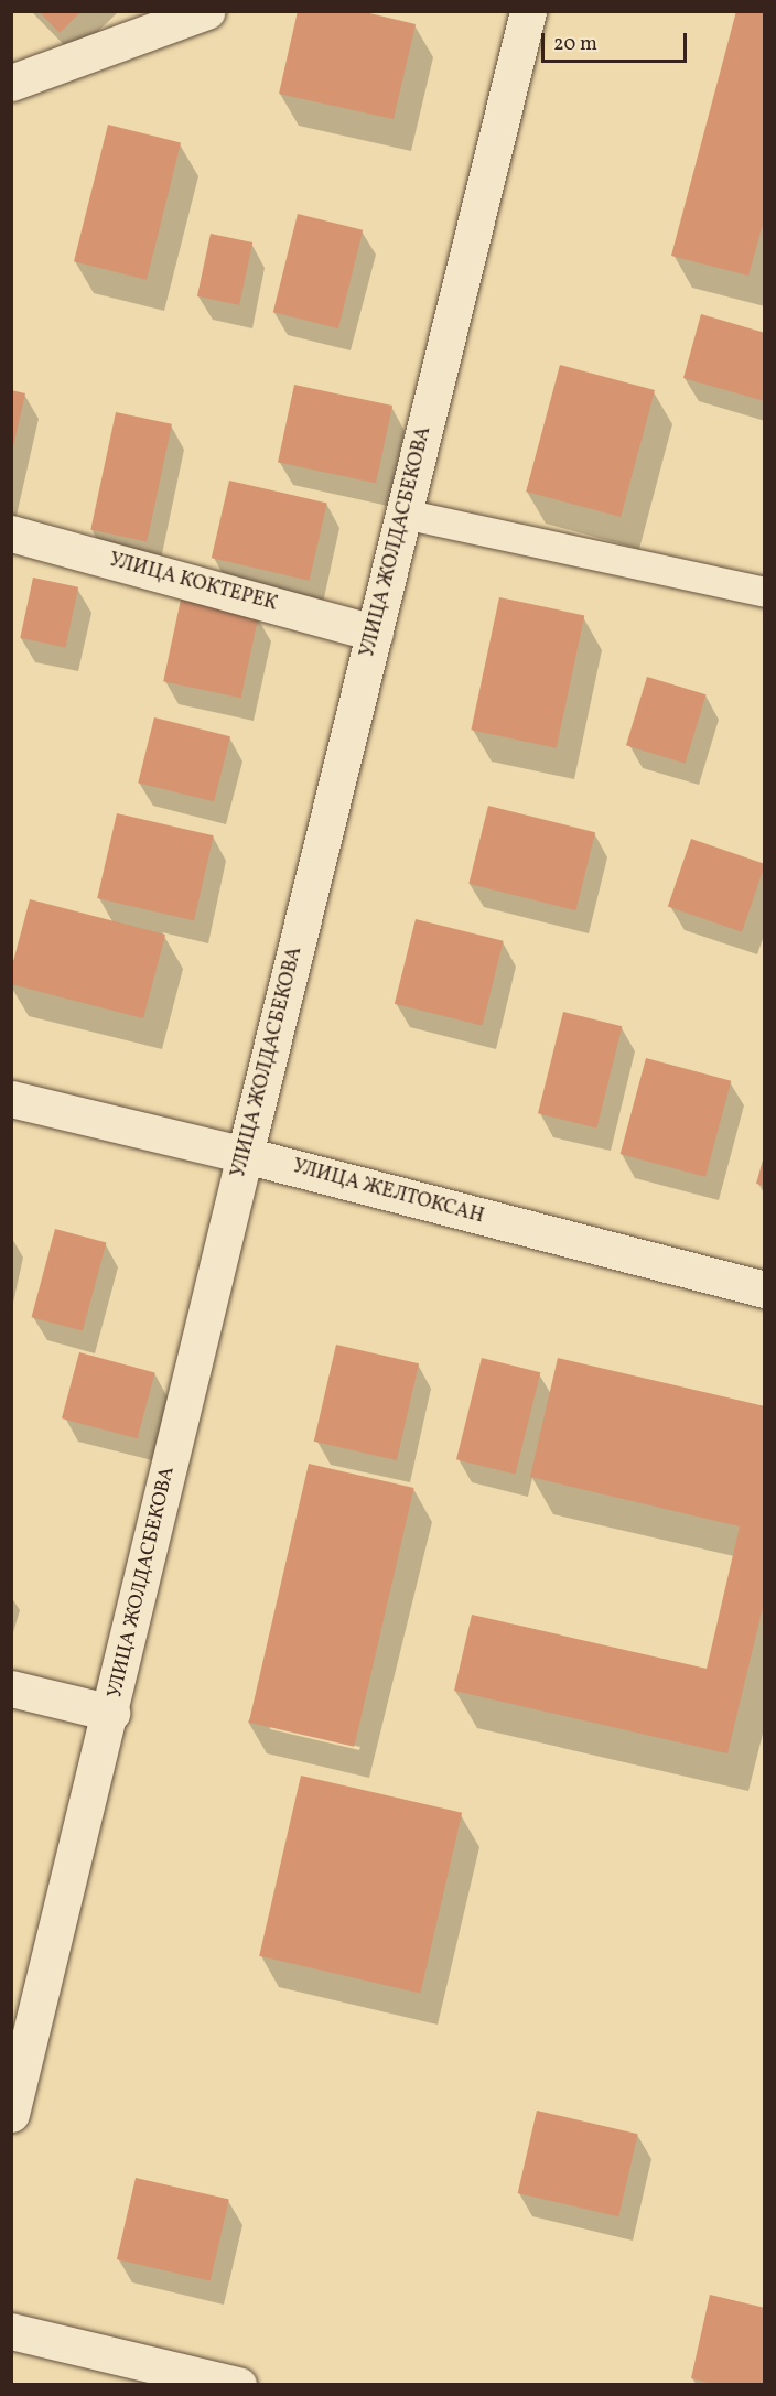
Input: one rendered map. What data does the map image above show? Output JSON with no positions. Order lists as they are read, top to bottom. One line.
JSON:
{"streets":{"street":["УЛИЦА ЖОЛДАСБЕКОВА","УЛИЦА КОКТЕРЕК","УЛИЦА ЖЕЛТОКСАН"]},"crossings":[["УЛИЦА ЖОЛДАСБЕКОВА","УЛИЦА КОКТЕРЕК"],["УЛИЦА ЖОЛДАСБЕКОВА","УЛИЦА ЖЕЛТОКСАН"]],"scale_bar":"20 m"}
